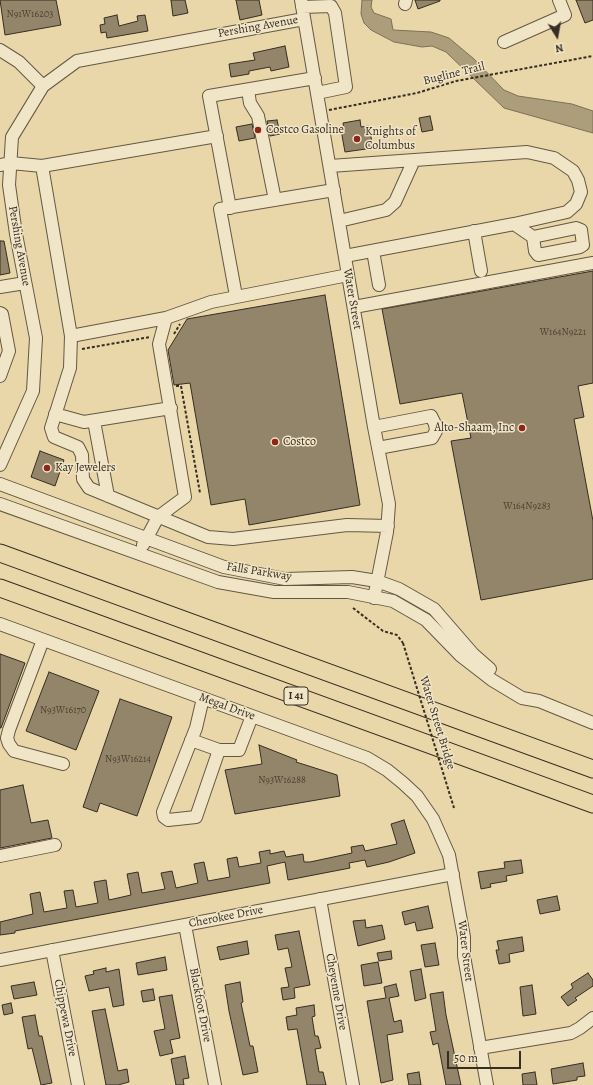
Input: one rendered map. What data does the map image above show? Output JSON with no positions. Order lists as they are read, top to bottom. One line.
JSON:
{"streets":{"highway":["I 41"],"street":["Pershing Avenue","Water Street","Falls Parkway","Megal Drive","Cherokee Drive","Cheyenne Drive","Blackfoot Drive","Chippewa Drive"],"path":["Bugline Trail","Water Street Bridge"]},"crossings":[["Pershing Avenue","Water Street"],["Bugline Trail","Water Street"],["Water Street","Falls Parkway"],["Water Street","Megal Drive"],["Water Street","Cherokee Drive"],["Cherokee Drive","Cheyenne Drive"],["Cherokee Drive","Blackfoot Drive"],["Cherokee Drive","Chippewa Drive"]],"places":["Costco Gasoline","Knights of Columbus","Alto-Shaam, Inc","Costco","Kay Jewelers"],"house_numbers":["N91W16203","W164N9221","W164N9283","N93W16170","N93W16214","N93W16288"],"scale_bar":"50 m","north":"bottom"}
